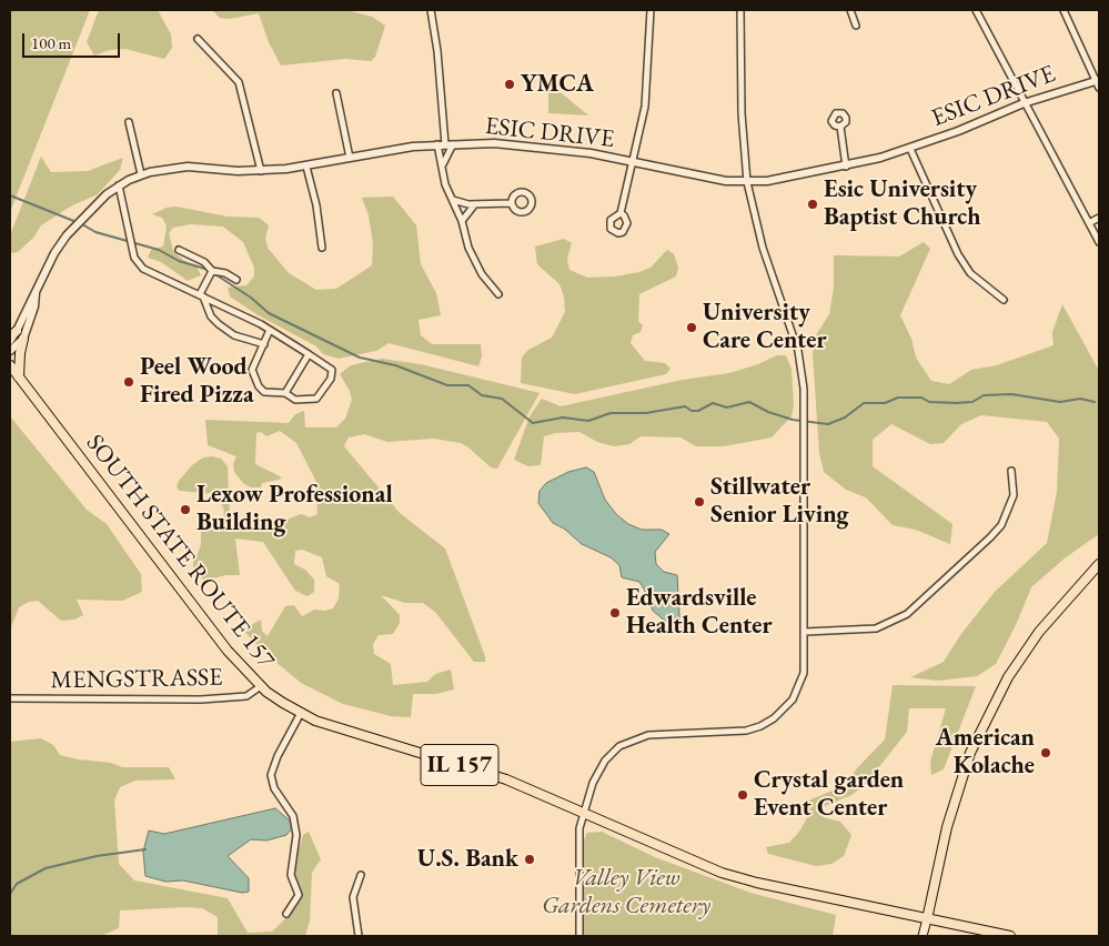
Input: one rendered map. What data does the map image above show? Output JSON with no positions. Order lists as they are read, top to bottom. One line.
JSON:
{"streets":{"main road":["SOUTH STATE ROUTE 157","IL 157"],"street":["ESIC DRIVE","MENGSTRASSE"]},"crossings":[["SOUTH STATE ROUTE 157","MENGSTRASSE"]],"parks":["Valley View Gardens Cemetery"],"places":["YMCA","Esic University Baptist Church","University Care Center","Peel Wood Fired Pizza","Stillwater Senior Living","Lexow Professional Building","Edwardsville Health Center","American Kolache","Crystal garden Event Center","U.S. Bank"],"scale_bar":"100 m"}
